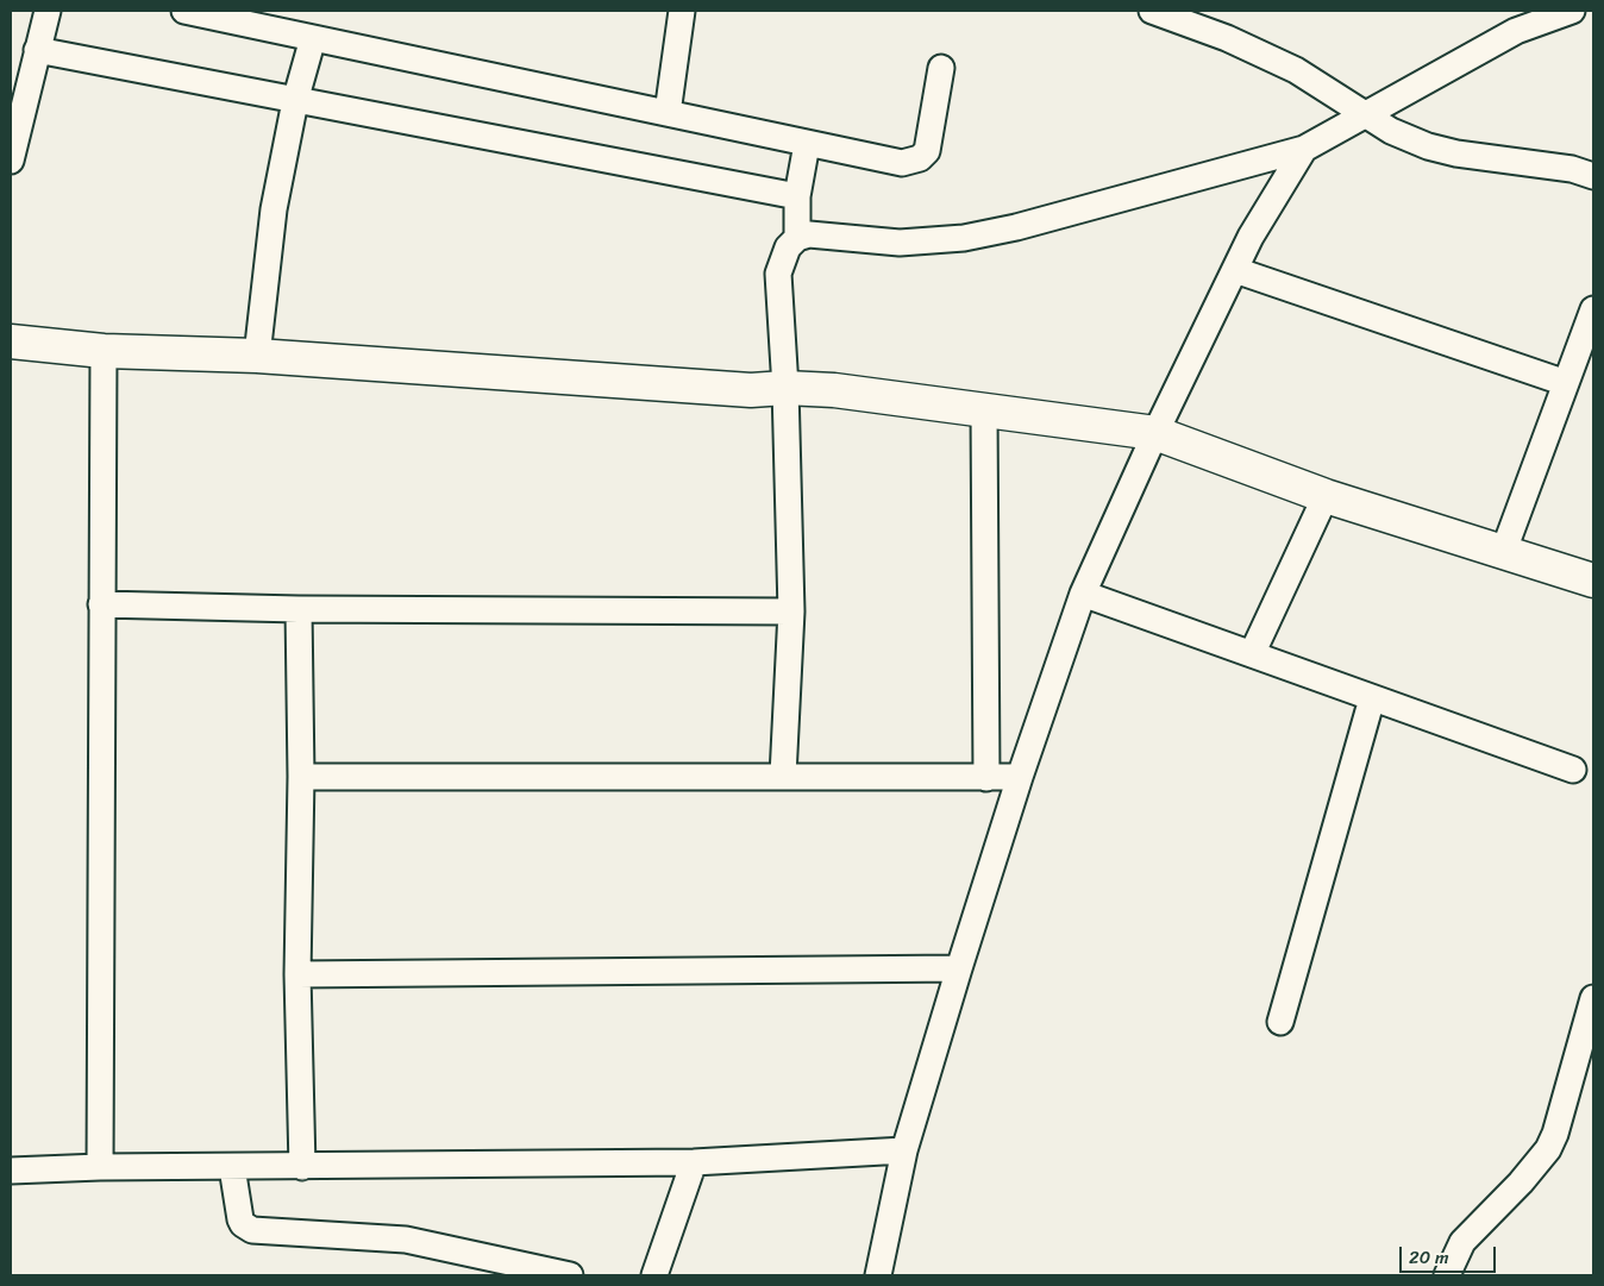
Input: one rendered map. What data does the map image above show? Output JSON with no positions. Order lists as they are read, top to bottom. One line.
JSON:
{"scale_bar":"20 m"}
